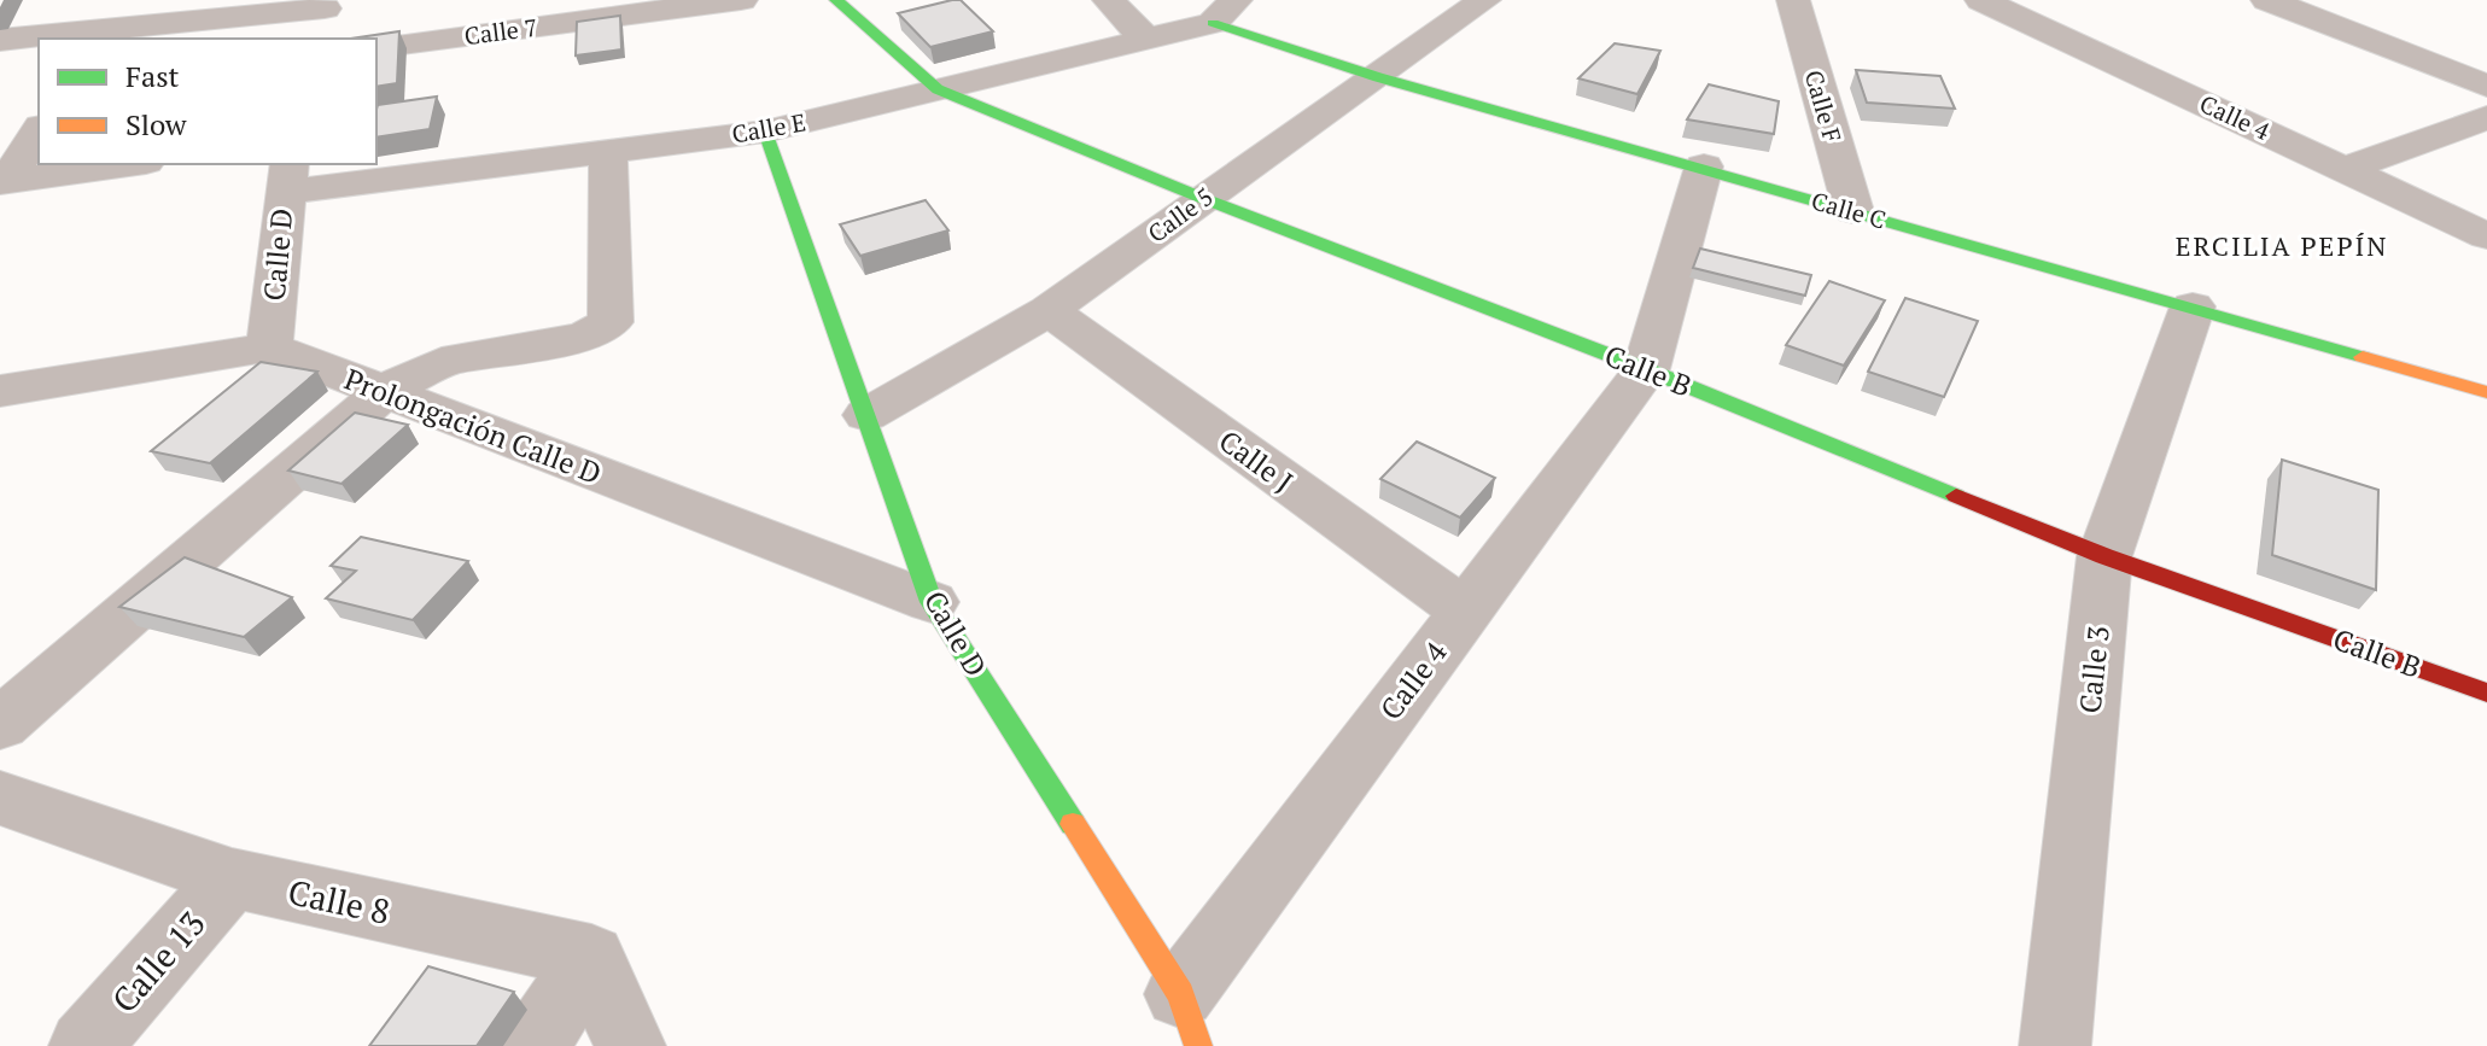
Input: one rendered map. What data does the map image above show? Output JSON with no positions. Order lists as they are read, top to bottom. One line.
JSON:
{"streets":{"street":["Calle 7","Calle F","Calle 4","Calle E","Calle C","Calle 5","Calle D","Calle B","Prolongación Calle D","Calle J","Calle 3","Calle 8","Calle 13"]},"crossings":[["Calle F","Calle C"],["Calle 4","Calle D"],["Calle 4","Calle B"],["Calle 4","Calle J"],["Calle E","Calle C"],["Calle E","Calle D"],["Calle E","Calle B"],["Calle C","Calle 5"],["Calle C","Calle 3"],["Calle 5","Calle D"],["Calle 5","Calle B"],["Calle 5","Calle J"],["Calle D","Prolongación Calle D"],["Calle B","Calle 3"],["Calle 8","Calle 13"]],"districts":["ERCILIA PEPÍN"],"legend":["Fast","Slow"]}
